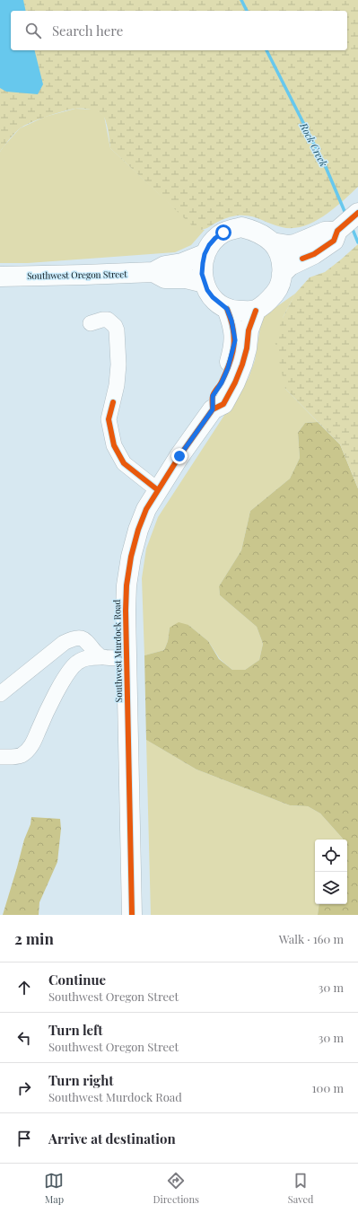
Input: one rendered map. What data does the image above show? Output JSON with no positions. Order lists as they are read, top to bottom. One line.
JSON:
{"streets":{"main road":["Southwest Oregon Street","Southwest Murdock Road"]},"crossings":[["Southwest Oregon Street","Southwest Murdock Road"]],"water":["Rock Creek"],"page":{"search":"Search here","heading":["2 min","Walk · 160 m"],"list":[["Continue","Southwest Oregon Street","30 m"],["Turn left","Southwest Oregon Street","30 m"],["Turn right","Southwest Murdock Road","100 m"],"Arrive at destination"],"nav":["Map","Directions","Saved"]}}
